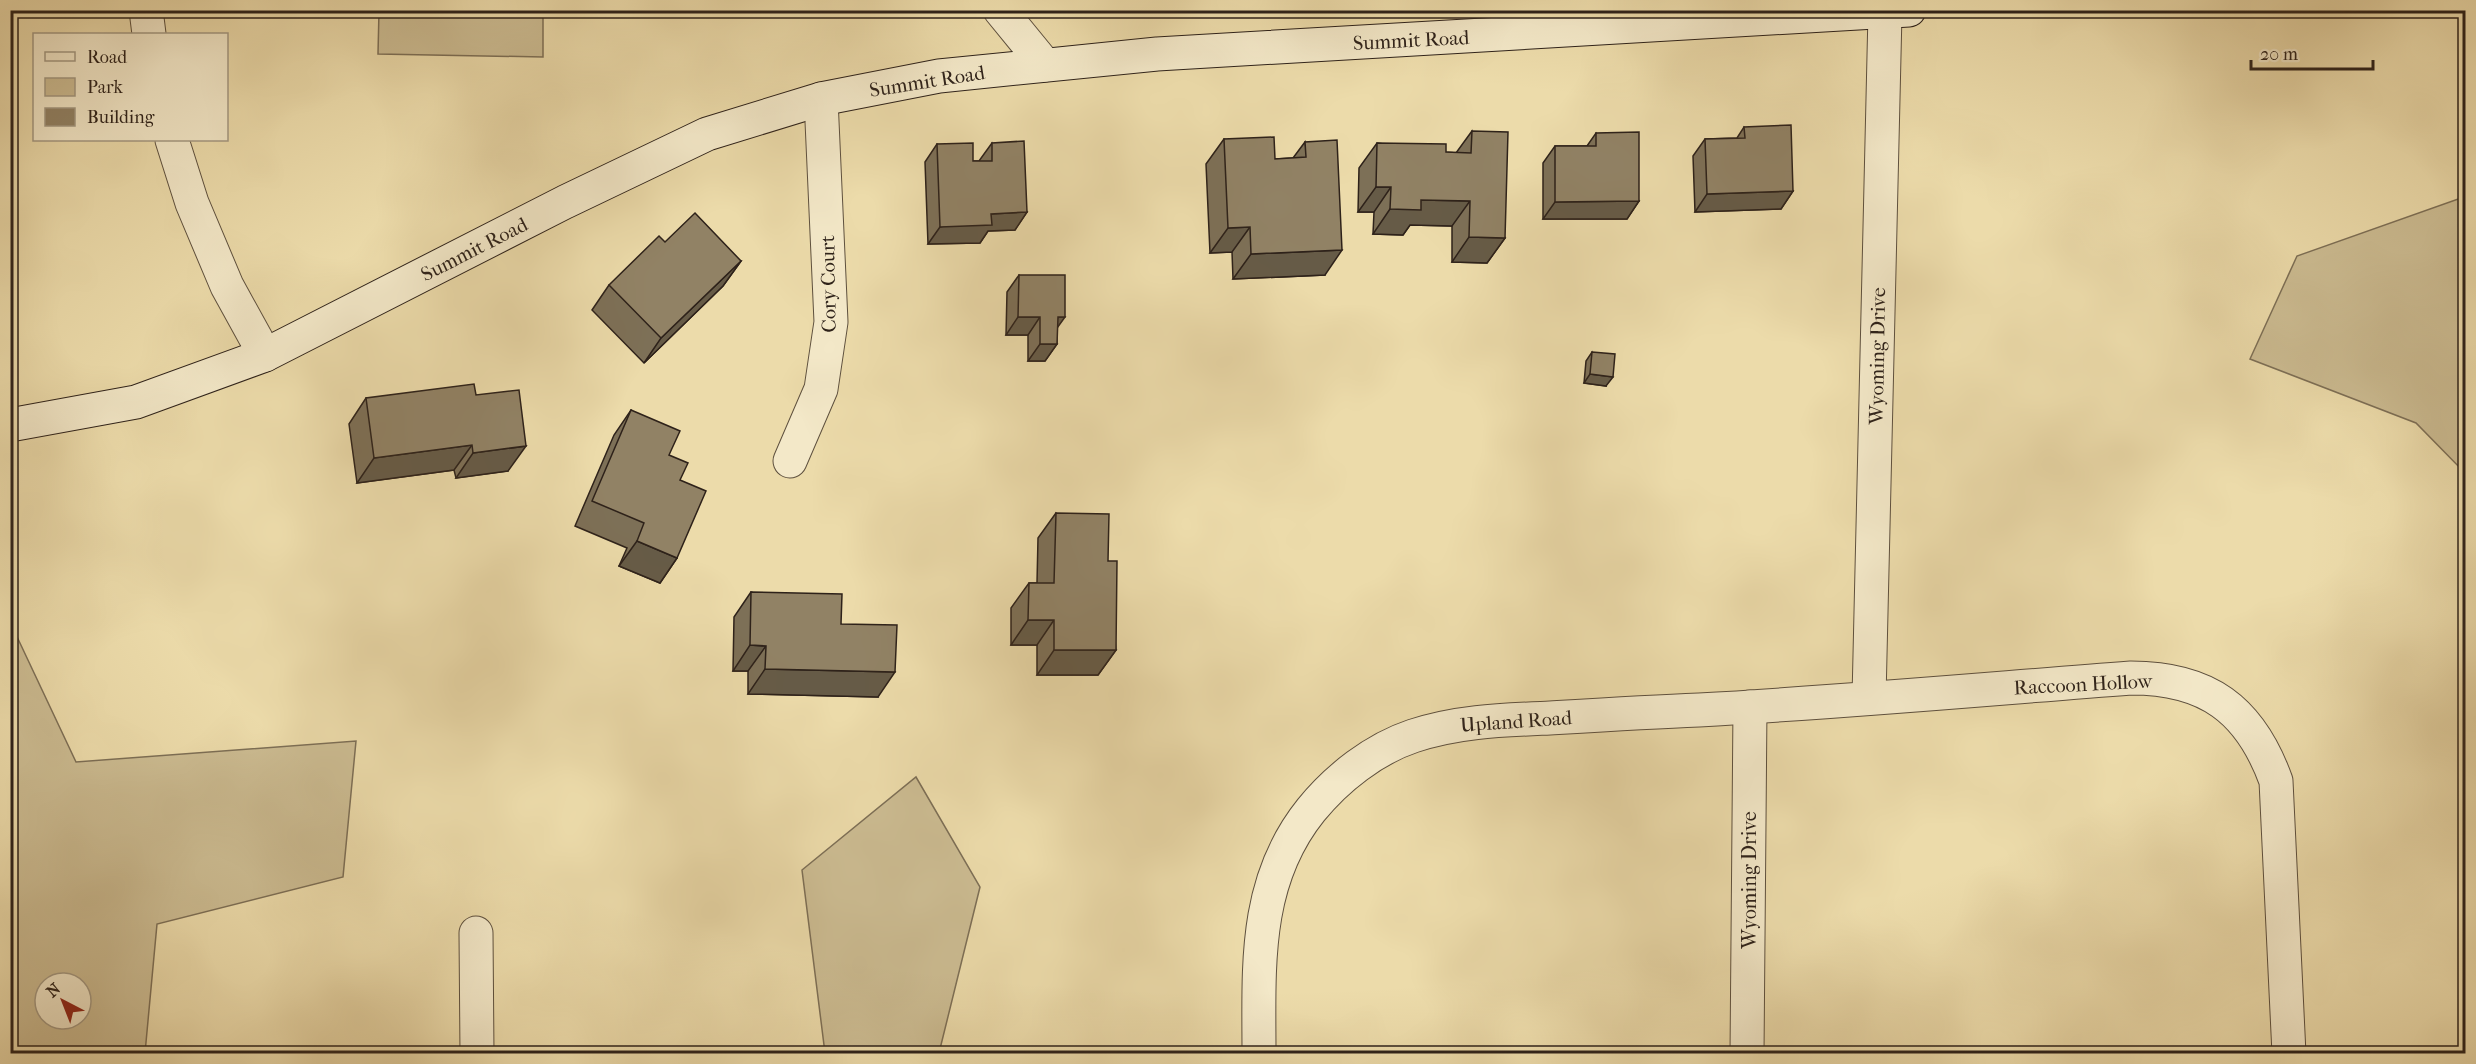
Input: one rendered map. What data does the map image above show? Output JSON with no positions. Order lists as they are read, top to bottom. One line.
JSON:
{"streets":{"street":["Summit Road","Cory Court","Wyoming Drive","Raccoon Hollow","Upland Road"]},"crossings":[["Summit Road","Cory Court"],["Summit Road","Wyoming Drive"],["Wyoming Drive","Raccoon Hollow"],["Wyoming Drive","Upland Road"],["Raccoon Hollow","Upland Road"]],"legend":["Road","Park","Building"],"scale_bar":"20 m","north":"top left"}
